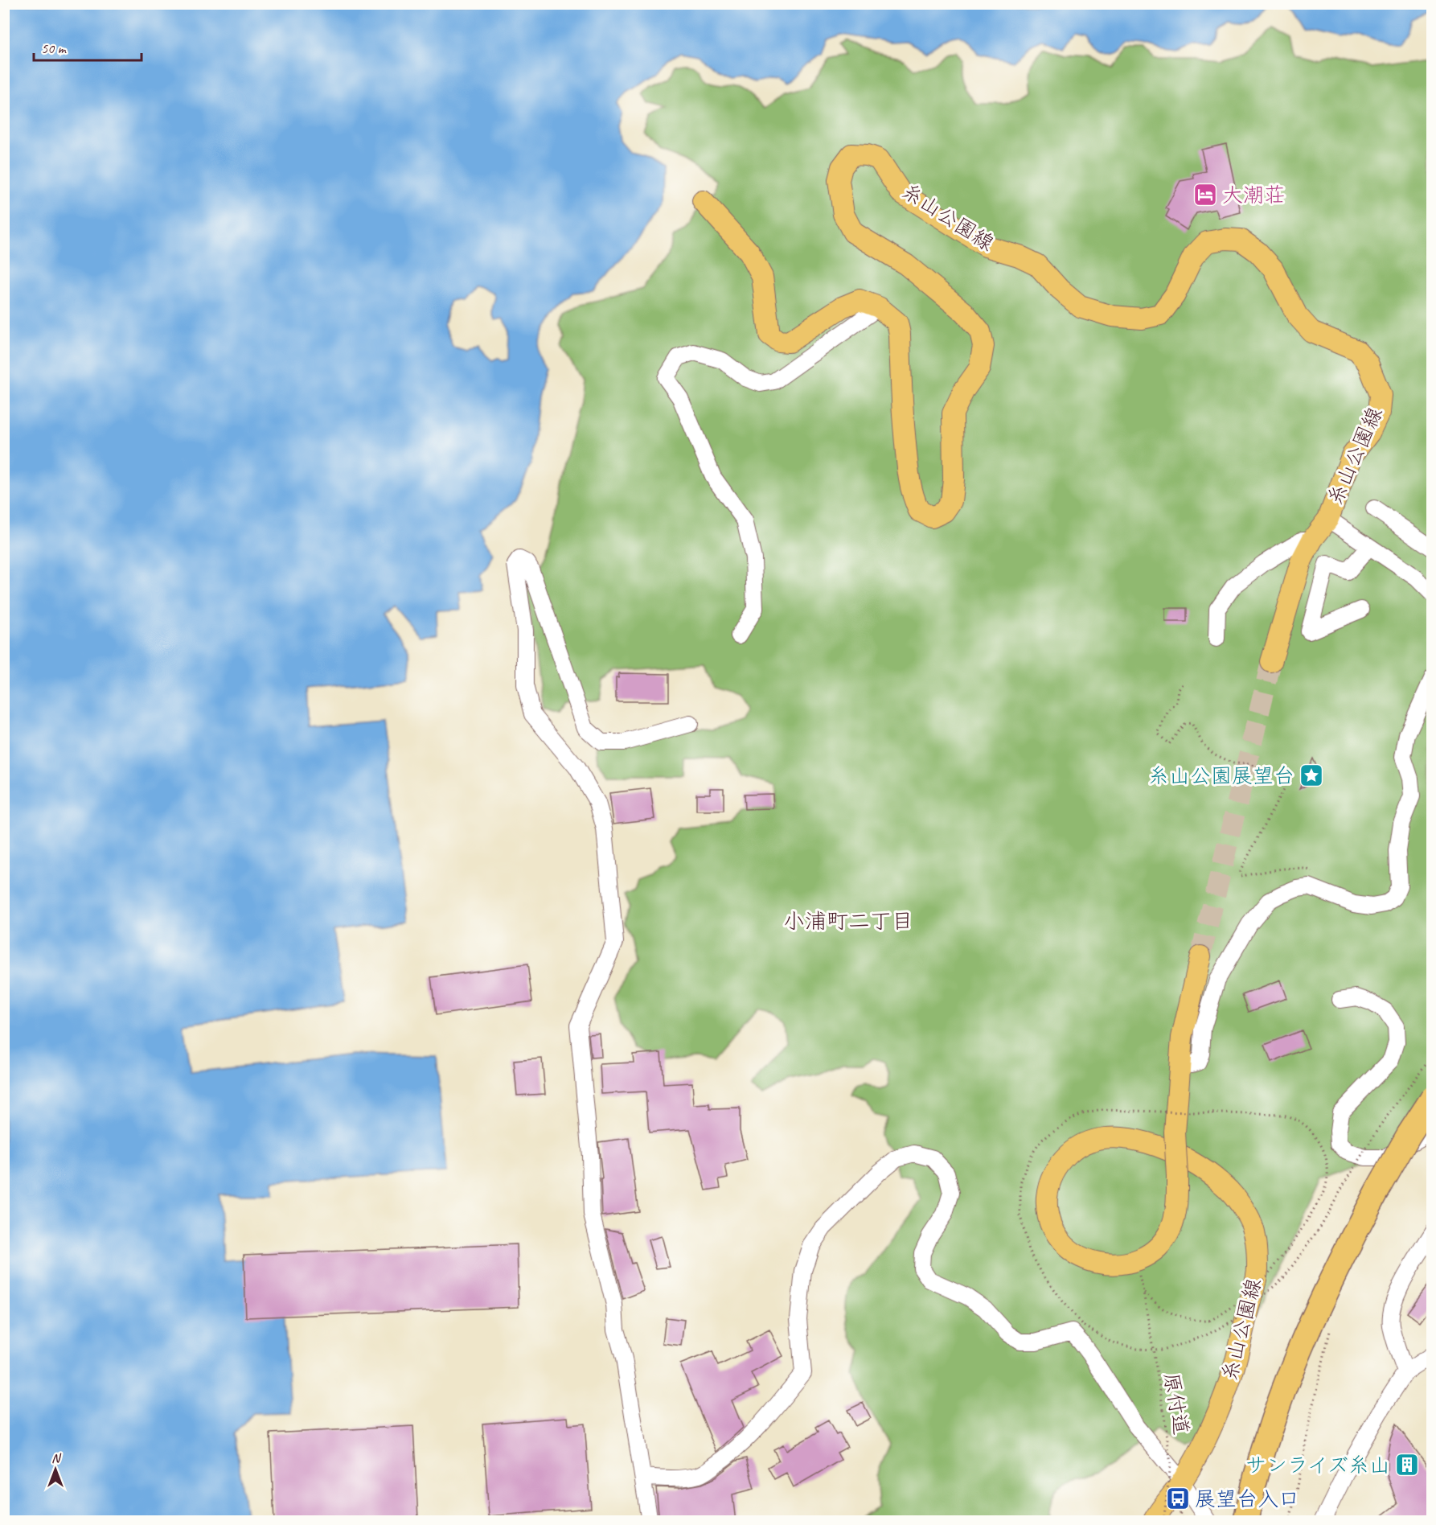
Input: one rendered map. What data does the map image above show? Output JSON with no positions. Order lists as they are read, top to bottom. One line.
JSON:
{"streets":{"main road":["糸山公園線"],"path":["原付道"]},"districts":["小浦町二丁目"],"places":{"hotel":["大潮荘"],"place":["糸山公園展望台"],"building":["サンライズ糸山"],"bus stop":["展望台入口"]},"scale_bar":"50 m","north":"top"}
